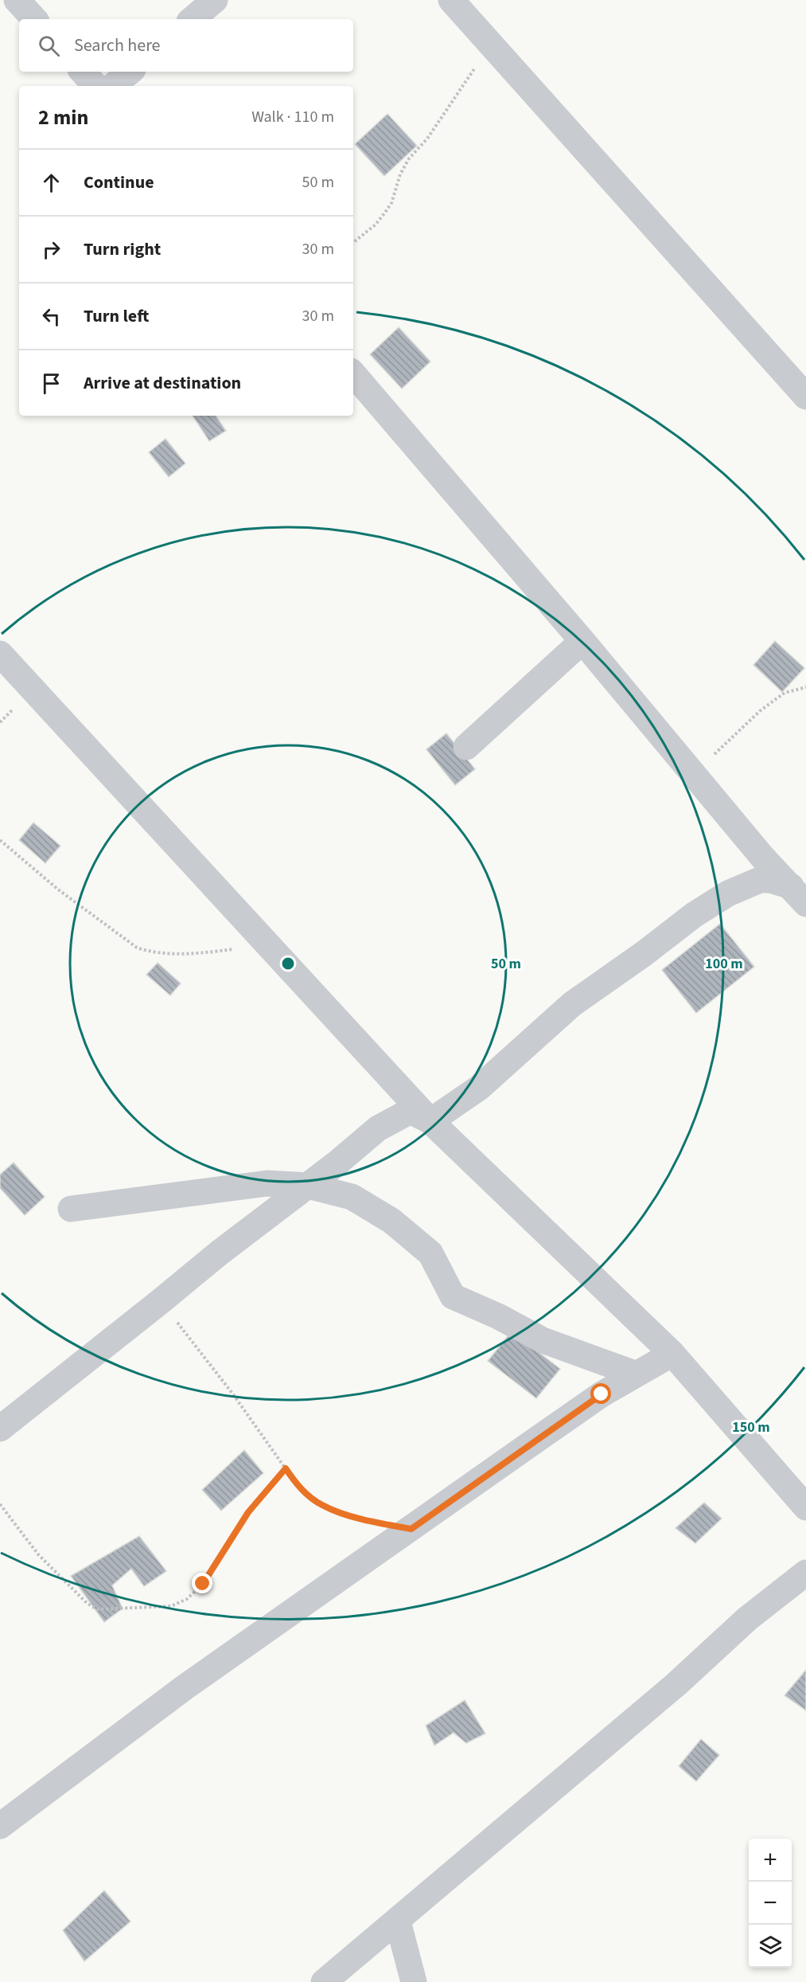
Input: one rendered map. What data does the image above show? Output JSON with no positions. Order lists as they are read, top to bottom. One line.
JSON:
{"page":{"search":"Search here","heading":["2 min","Walk · 110 m"],"list":[["Continue","50 m"],["Turn right","30 m"],["Turn left","30 m"],"Arrive at destination"],"map_buttons":["+","−"]},"rings":["50 m","100 m","150 m"]}
